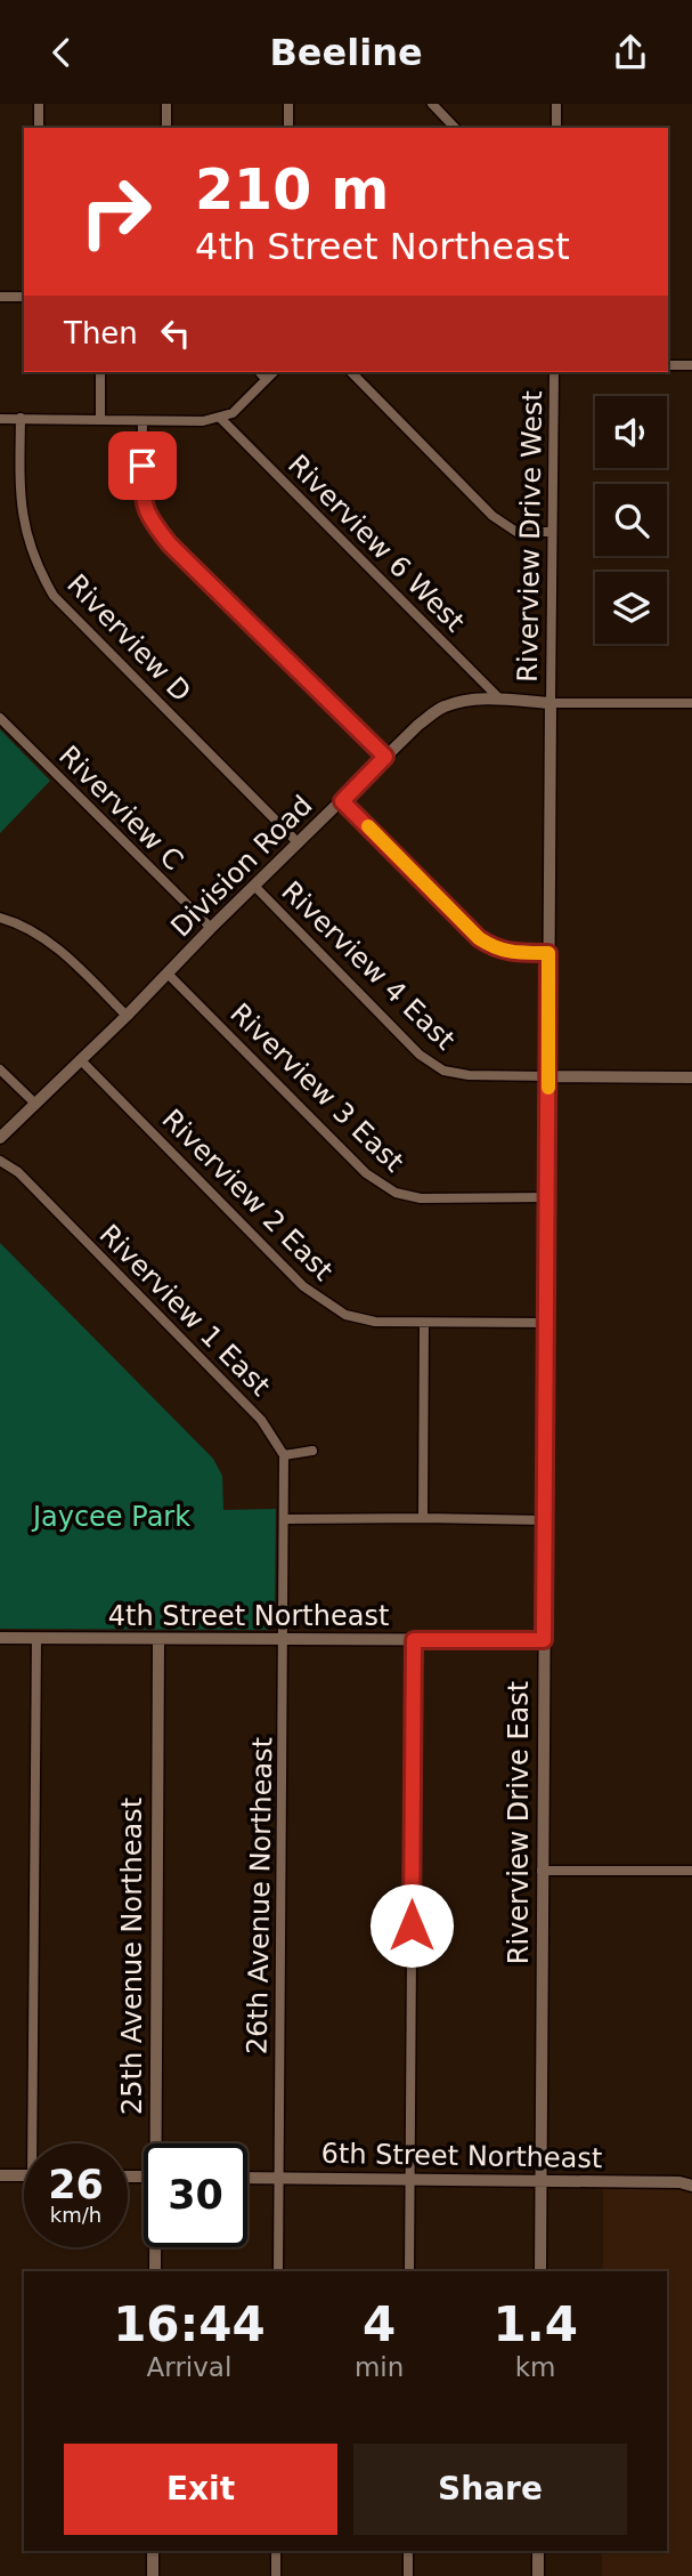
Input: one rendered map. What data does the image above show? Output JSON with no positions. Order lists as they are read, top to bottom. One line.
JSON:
{"streets":{"street":["Riverview Drive West","Riverview 6 West","Riverview D","Riverview C","Division Road","Riverview 4 East","Riverview 3 East","Riverview 2 East","Riverview 1 East","4th Street Northeast","Riverview Drive East","26th Avenue Northeast","25th Avenue Northeast","6th Street Northeast"]},"crossings":[["Riverview Drive West","Division Road"],["Riverview Drive West","Riverview Drive East"],["Riverview 6 West","Division Road"],["Riverview D","Division Road"],["Riverview C","Division Road"],["Division Road","Riverview 4 East"],["Division Road","Riverview 3 East"],["Division Road","Riverview 2 East"],["Division Road","Riverview Drive East"],["Riverview 4 East","Riverview Drive East"],["Riverview 3 East","Riverview Drive East"],["Riverview 2 East","Riverview Drive East"],["4th Street Northeast","Riverview Drive East"],["4th Street Northeast","26th Avenue Northeast"],["4th Street Northeast","25th Avenue Northeast"],["Riverview Drive East","6th Street Northeast"],["26th Avenue Northeast","6th Street Northeast"]],"parks":["Jaycee Park"],"page":{"header":"Beeline","turn":["210 m","4th Street Northeast"],"then":"Then","speed":"26 km/h","limit":"30","eta":["16:44","Arrival","4","min","1.4","km"],"buttons":["Exit","Share"]}}
